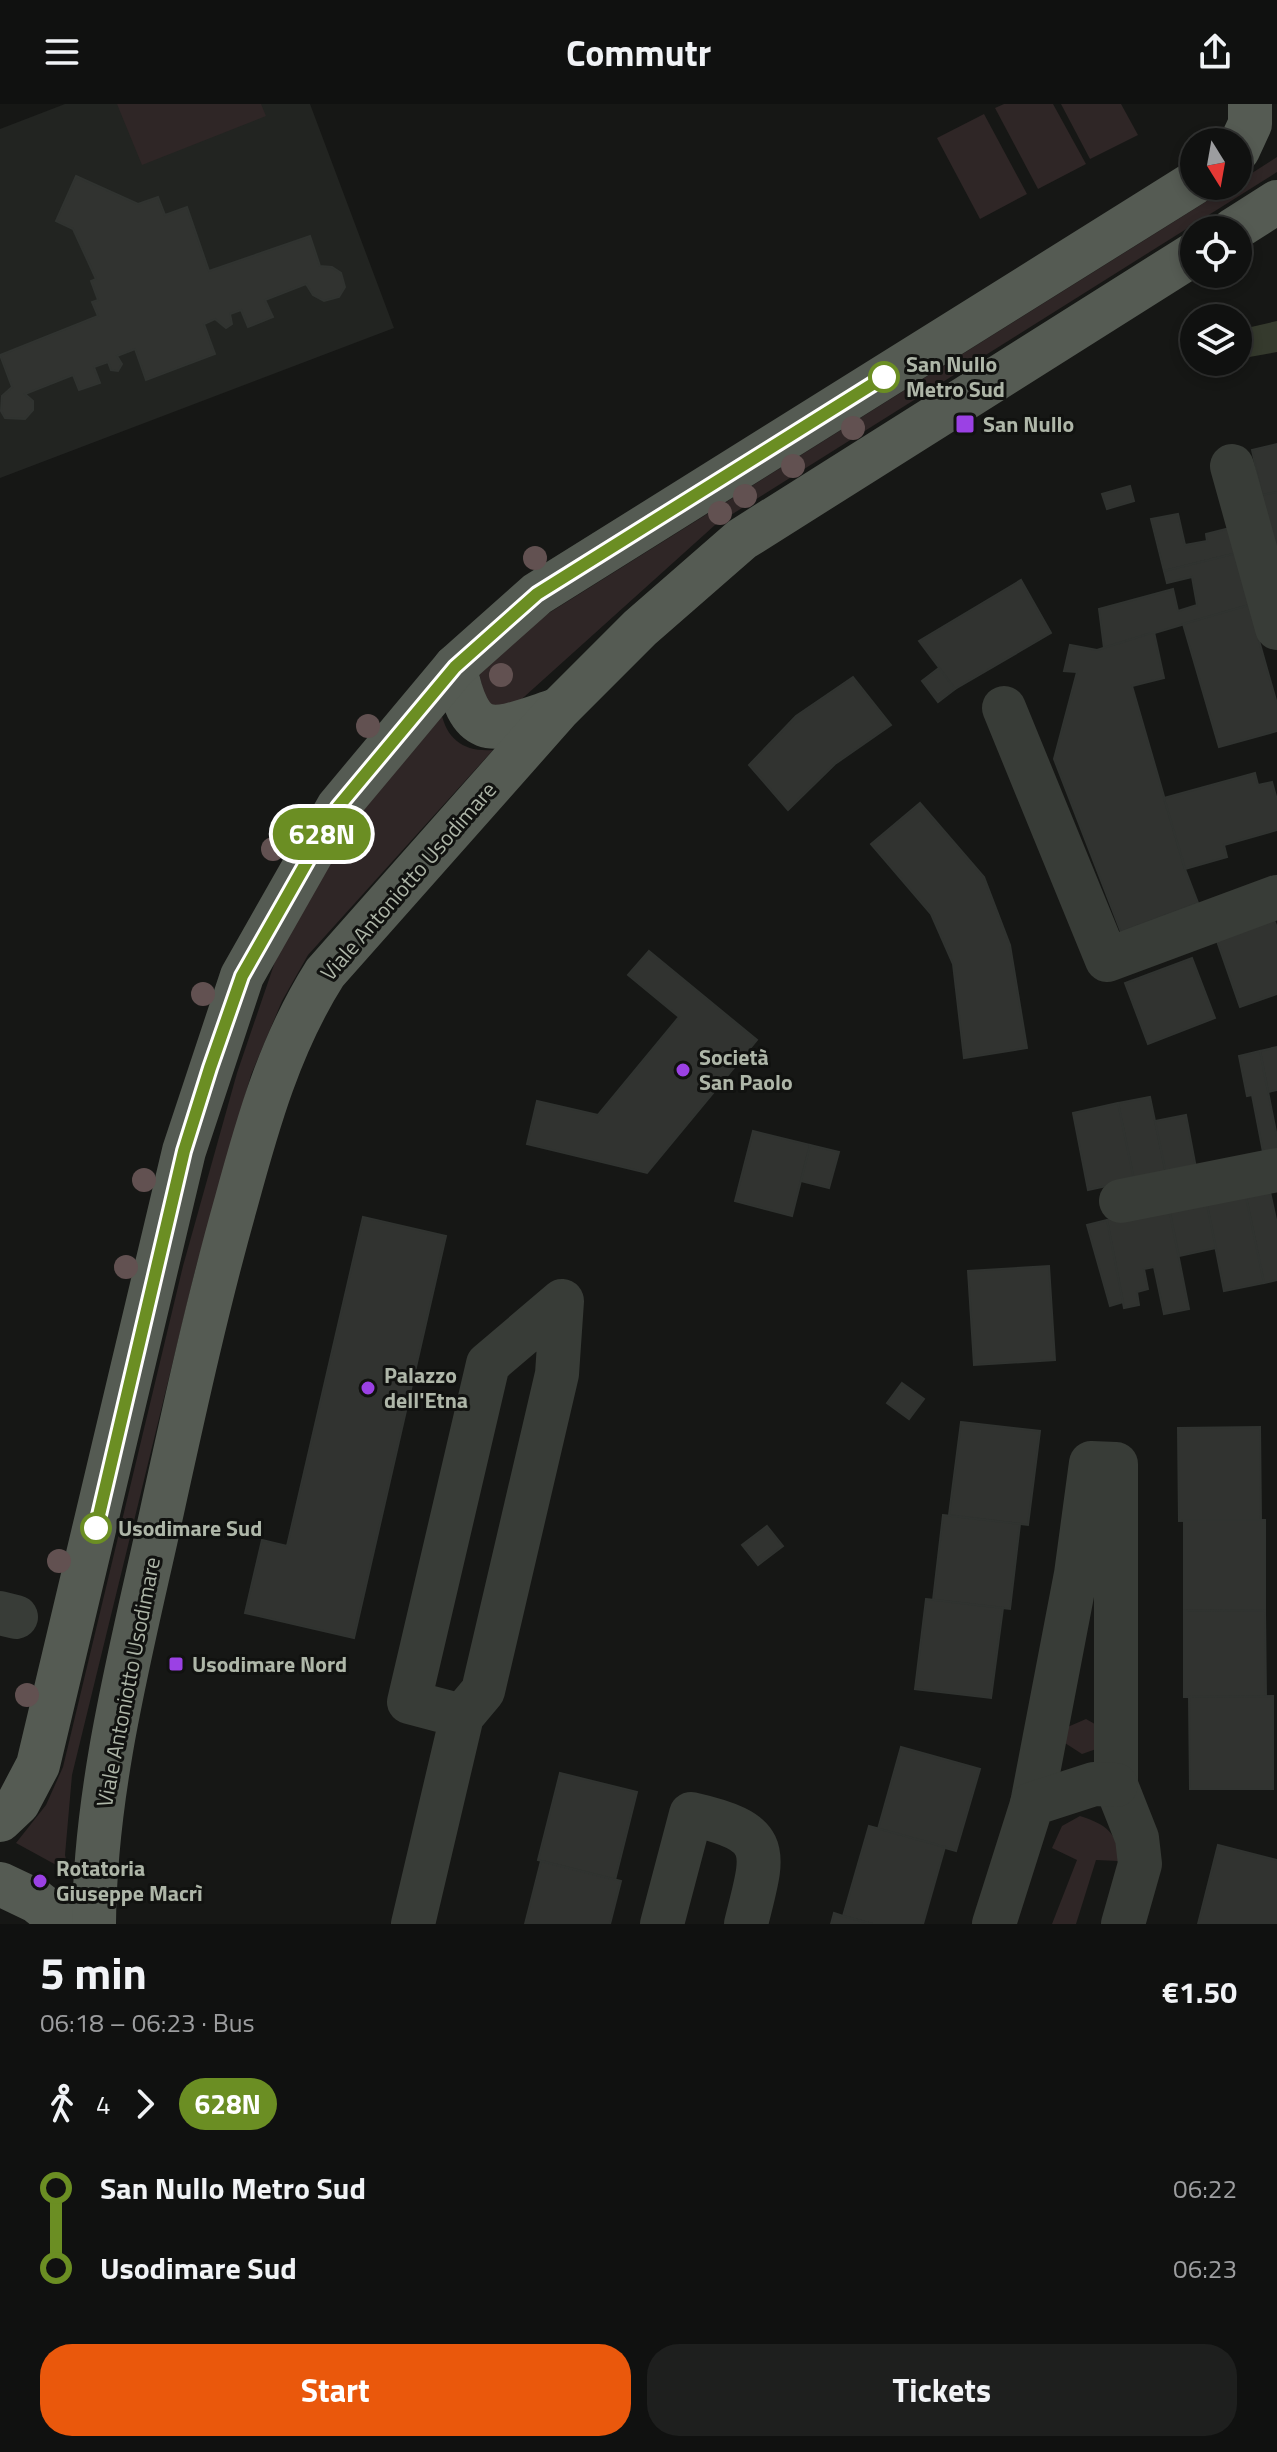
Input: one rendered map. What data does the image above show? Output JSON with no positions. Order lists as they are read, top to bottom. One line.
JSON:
{"streets":{"main road":["Viale Antoniotto Usodimare"]},"places":{"other":["San Nullo Metro Sud","Società San Paolo","Palazzo dell'Etna","Usodimare Sud","Rotatoria Giuseppe Macrì"],"transit":["San Nullo","Usodimare Nord"]},"lines":["bus line 628N"],"north":"bottom","page":{"header":"Commutr","on_map":"628N","heading":["5 min","06:18 – 06:23 · Bus","€1.50"],"legs":["4","628N"],"list":[{"name":"San Nullo Metro Sud","value":"06:22"},{"name":"Usodimare Sud","value":"06:23"}],"buttons":["Start","Tickets"]}}
